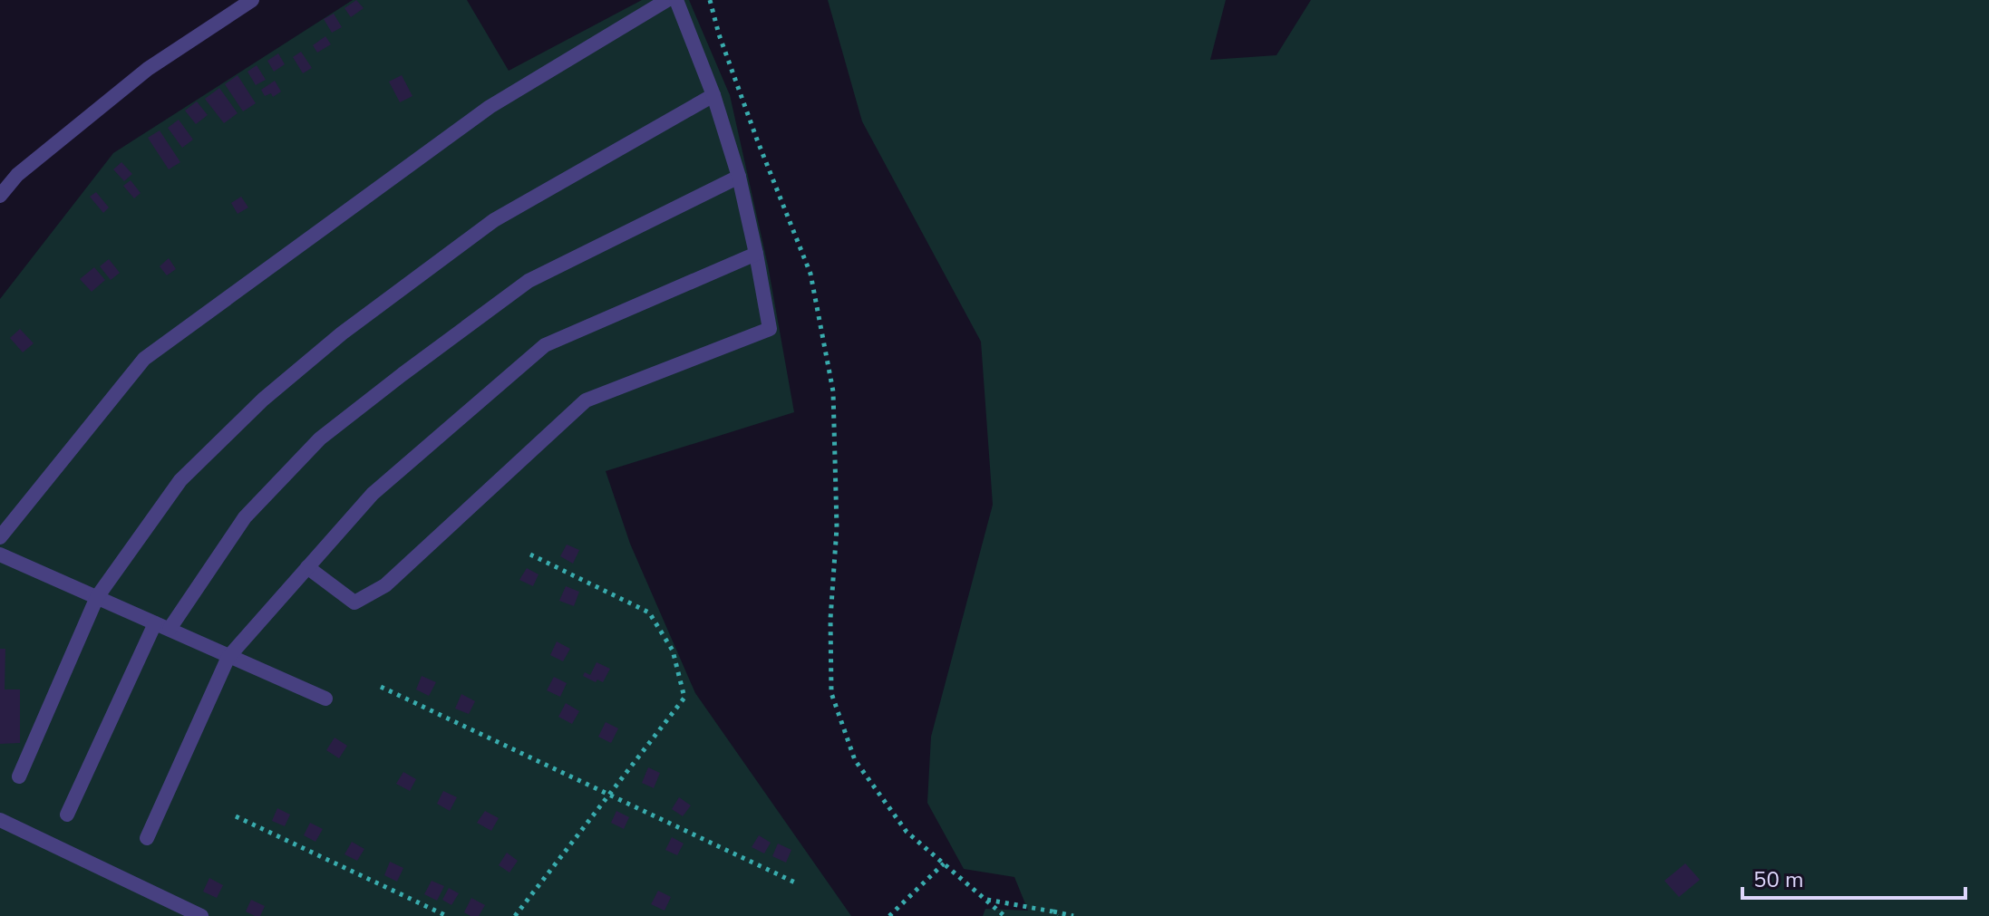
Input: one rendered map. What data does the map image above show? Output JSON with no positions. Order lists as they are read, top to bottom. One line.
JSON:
{"scale_bar":"50 m"}
